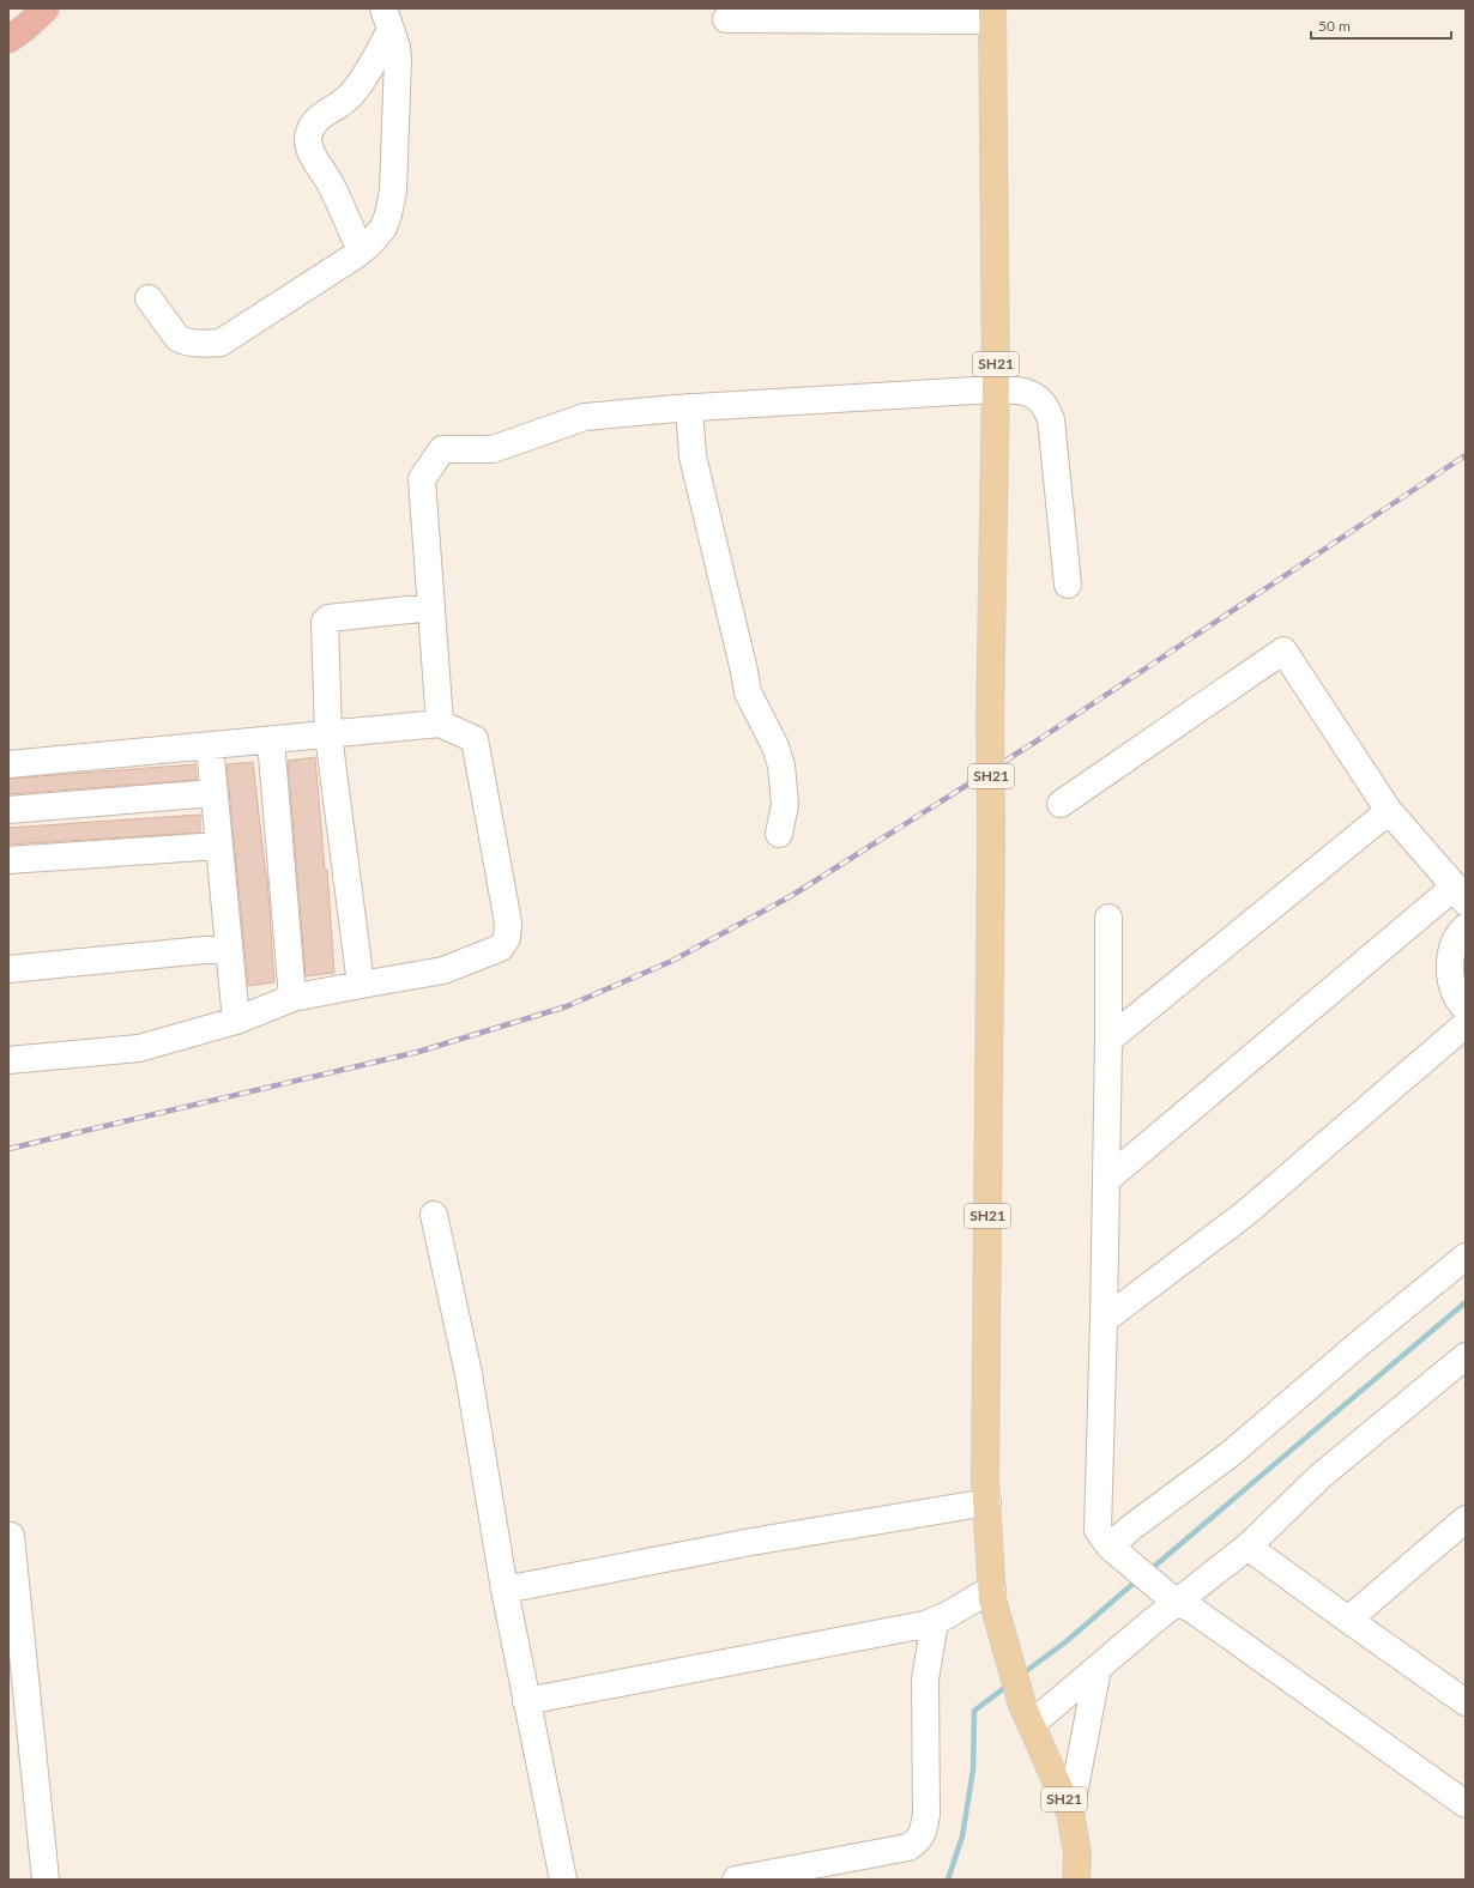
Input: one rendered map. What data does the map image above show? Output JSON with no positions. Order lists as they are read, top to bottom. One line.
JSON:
{"streets":{"main road":["SH21"]},"scale_bar":"50 m"}
